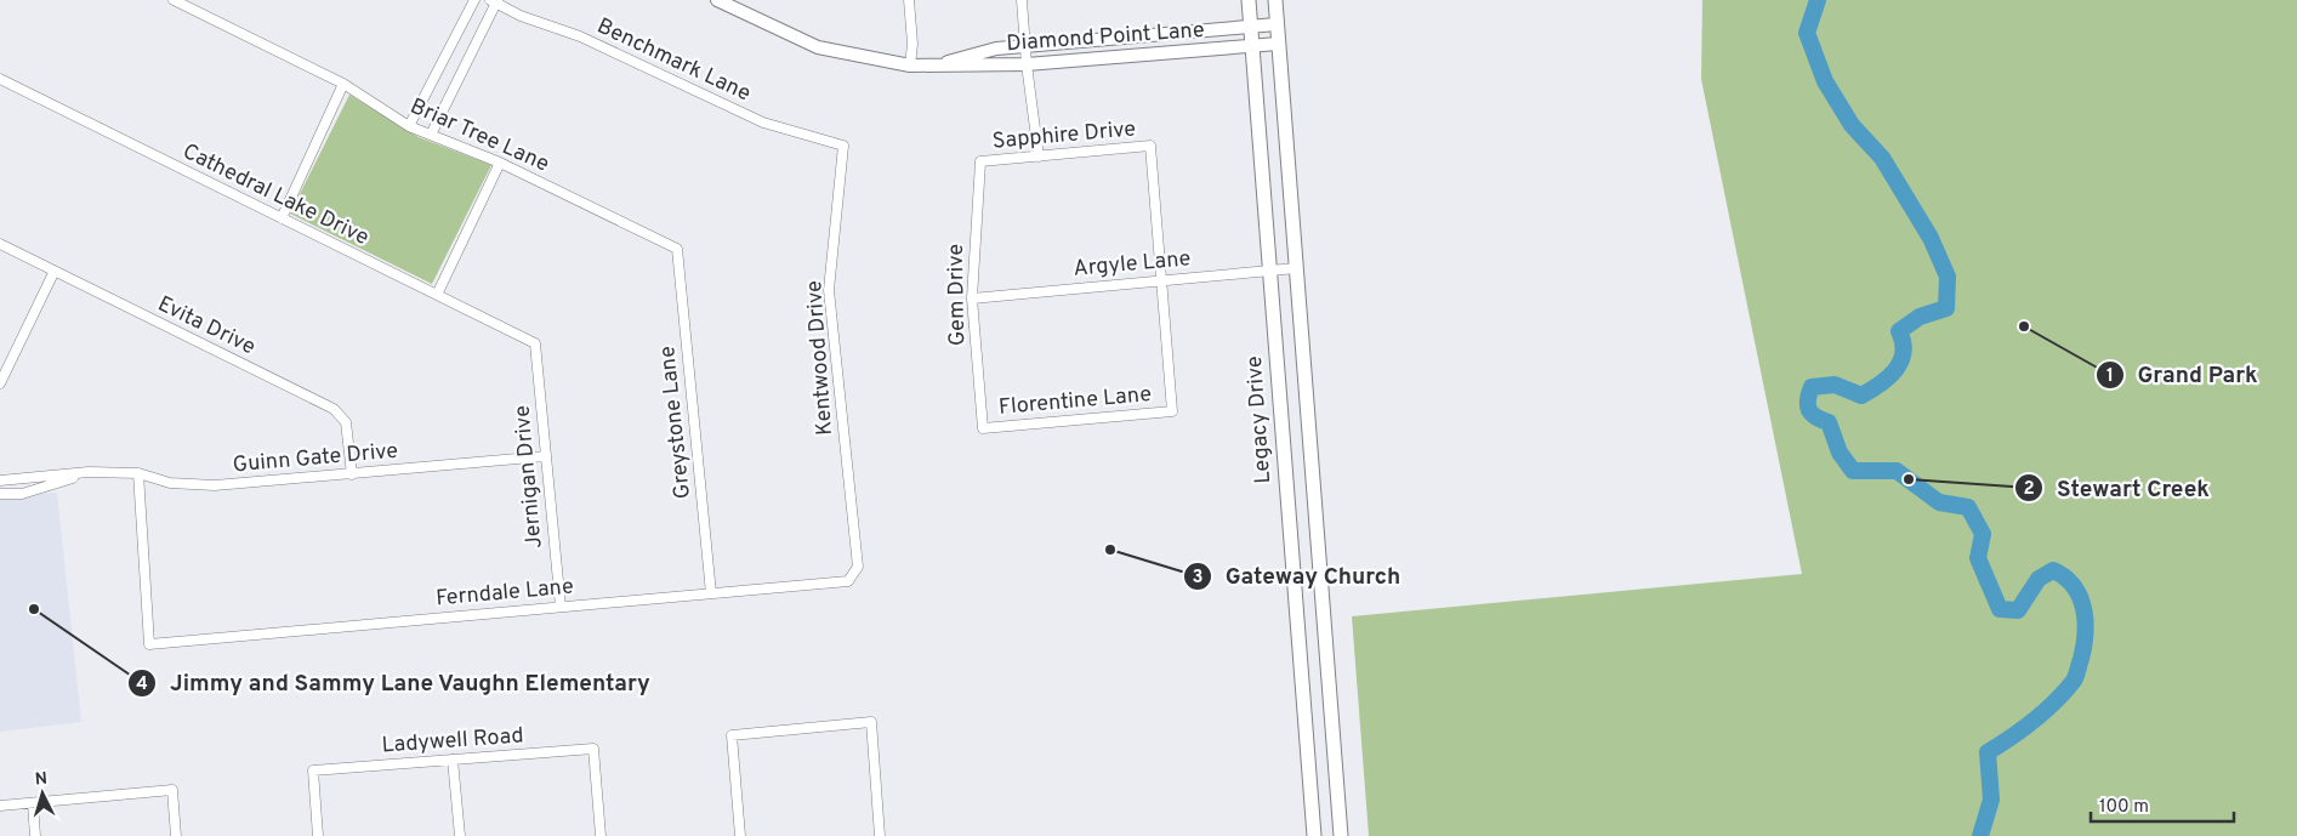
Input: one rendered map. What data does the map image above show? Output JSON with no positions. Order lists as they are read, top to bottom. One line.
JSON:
{"streets":{"main road":["Legacy Drive"],"street":["Diamond Point Lane","Benchmark Lane","Briar Tree Lane","Sapphire Drive","Cathedral Lake Drive","Argyle Lane","Gem Drive","Evita Drive","Kentwood Drive","Florentine Lane","Greystone Lane","Guinn Gate Drive","Jernigan Drive","Ferndale Lane","Ladywell Road"]},"crossings":[["Diamond Point Lane","Legacy Drive"],["Benchmark Lane","Kentwood Drive"],["Briar Tree Lane","Greystone Lane"],["Sapphire Drive","Argyle Lane"],["Sapphire Drive","Gem Drive"],["Sapphire Drive","Florentine Lane"],["Cathedral Lake Drive","Jernigan Drive"],["Argyle Lane","Gem Drive"],["Argyle Lane","Florentine Lane"],["Argyle Lane","Legacy Drive"],["Gem Drive","Florentine Lane"],["Evita Drive","Guinn Gate Drive"],["Kentwood Drive","Ferndale Lane"],["Greystone Lane","Ferndale Lane"],["Guinn Gate Drive","Jernigan Drive"],["Guinn Gate Drive","Ferndale Lane"],["Jernigan Drive","Ferndale Lane"]],"places":["Grand Park","Stewart Creek","Gateway Church","Jimmy and Sammy Lane Vaughn Elementary"],"scale_bar":"100 m","north":"top"}
